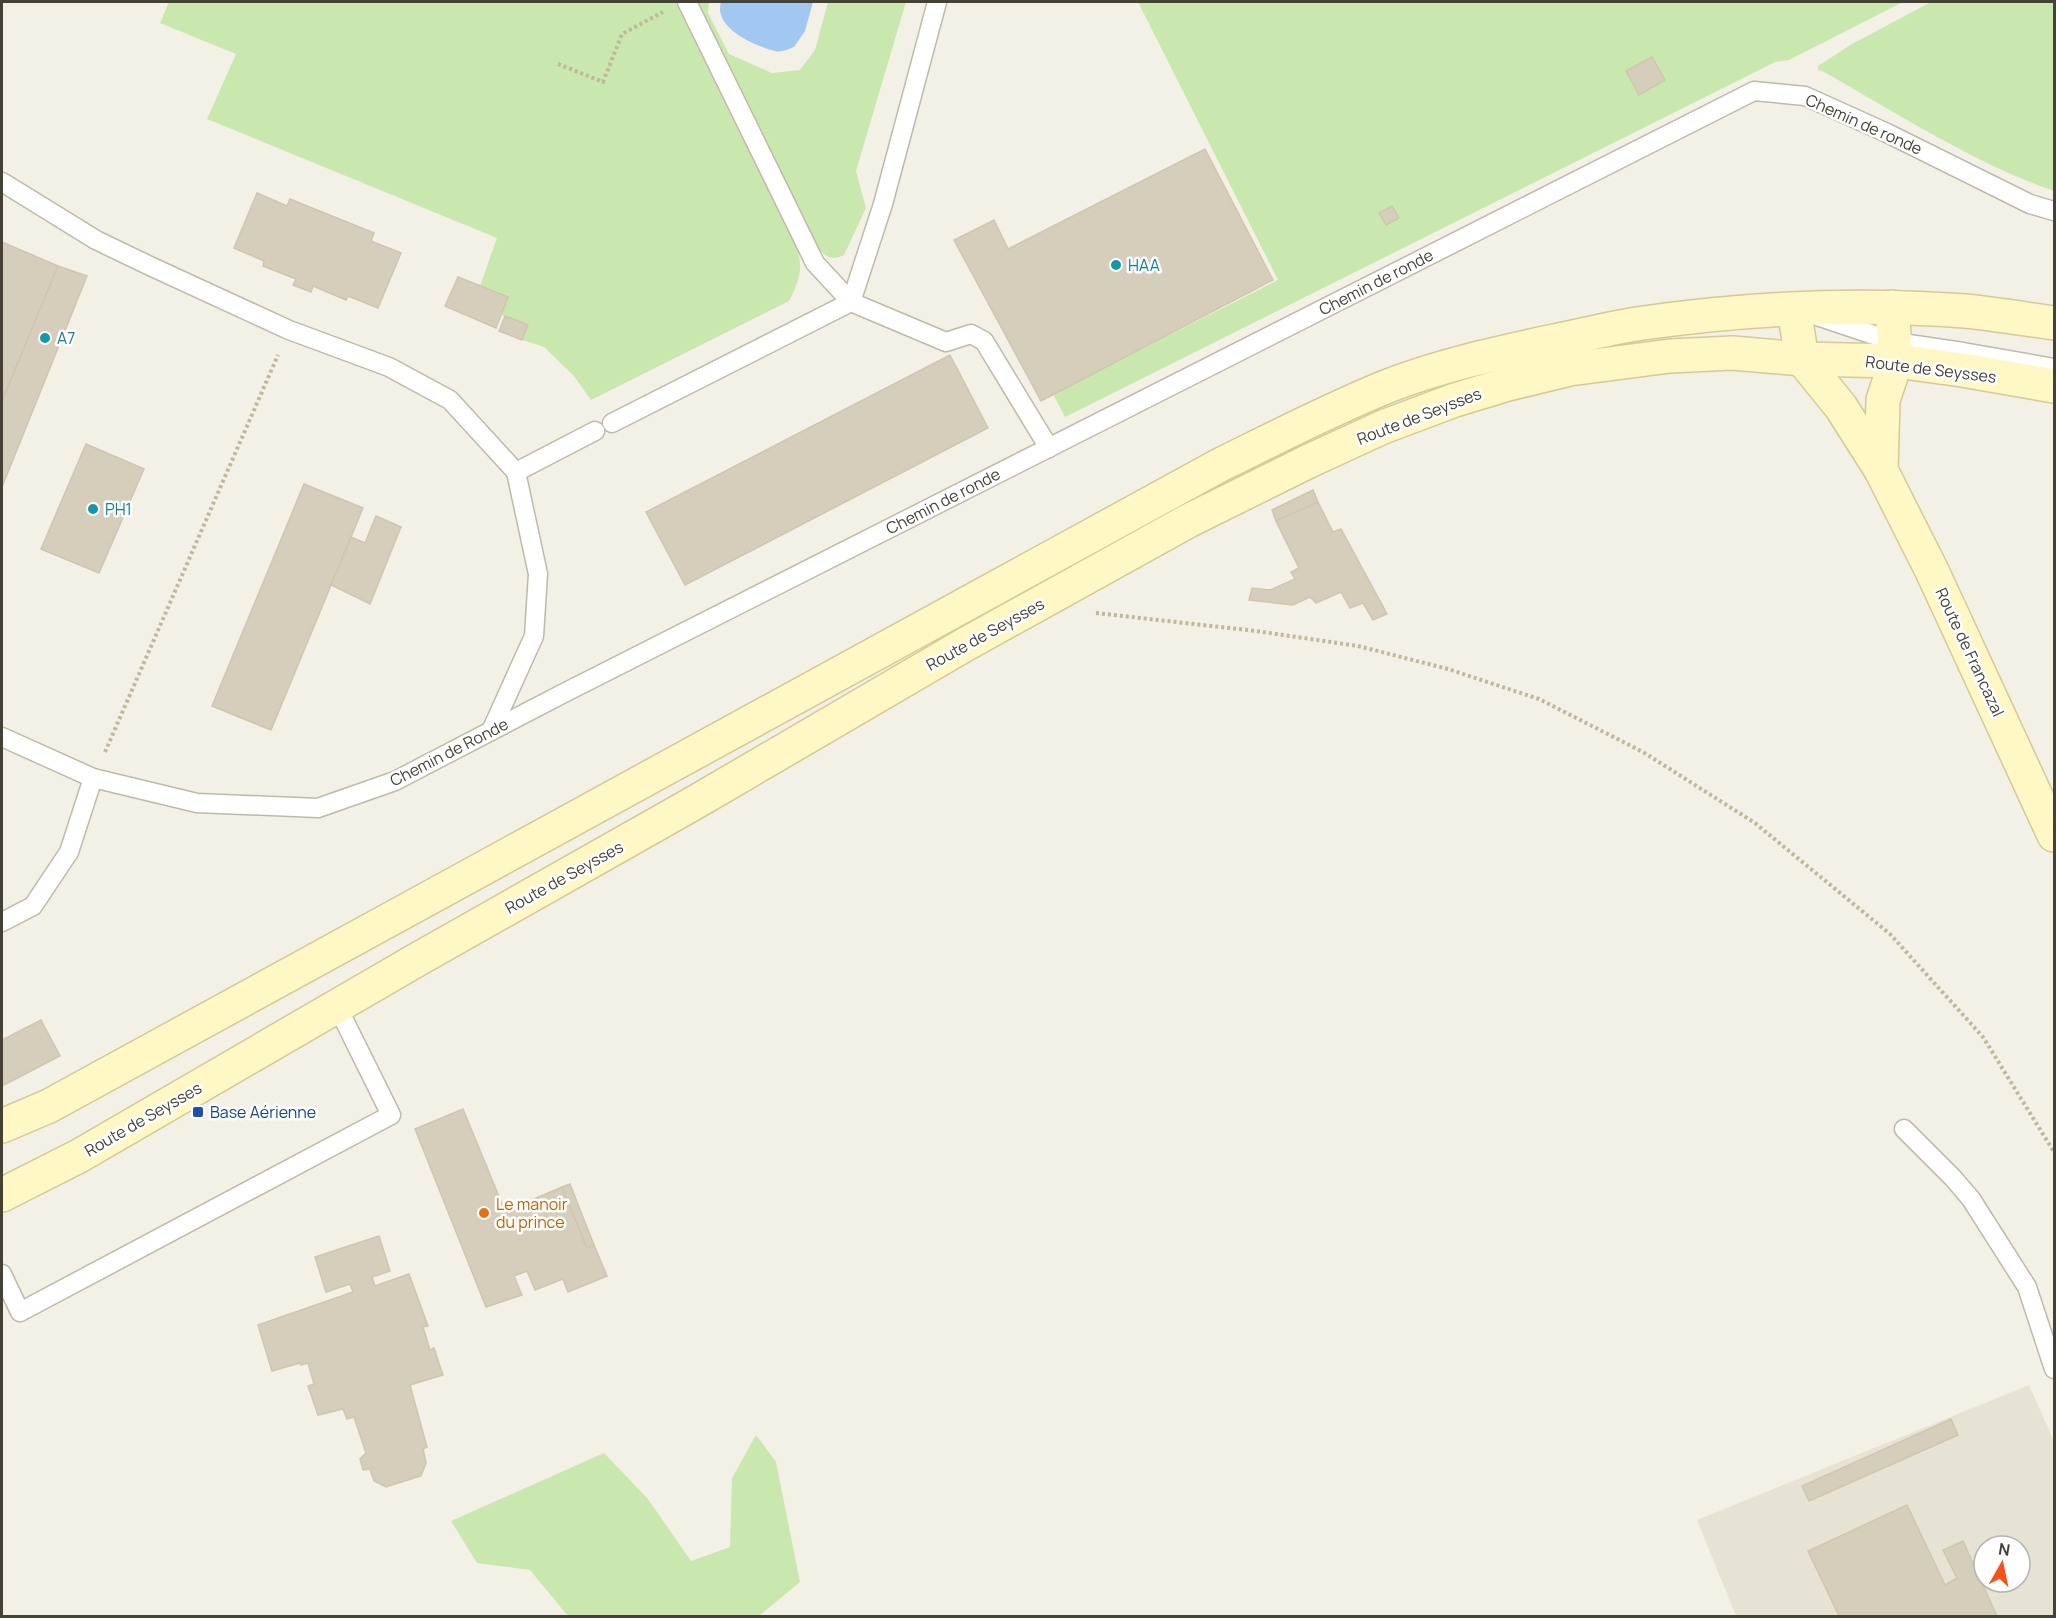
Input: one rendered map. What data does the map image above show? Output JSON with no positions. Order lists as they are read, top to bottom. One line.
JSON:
{"streets":{"main road":["Route de Seysses","Route de Francazal"],"lane":["Chemin de ronde","Chemin de Ronde"]},"crossings":[["Chemin de ronde","Chemin de Ronde"],["Route de Seysses","Route de Francazal"]],"places":{"other":["HAA","A7","PH1","Le manoir du prince"],"transit":["Base Aérienne"]},"north":"top"}
